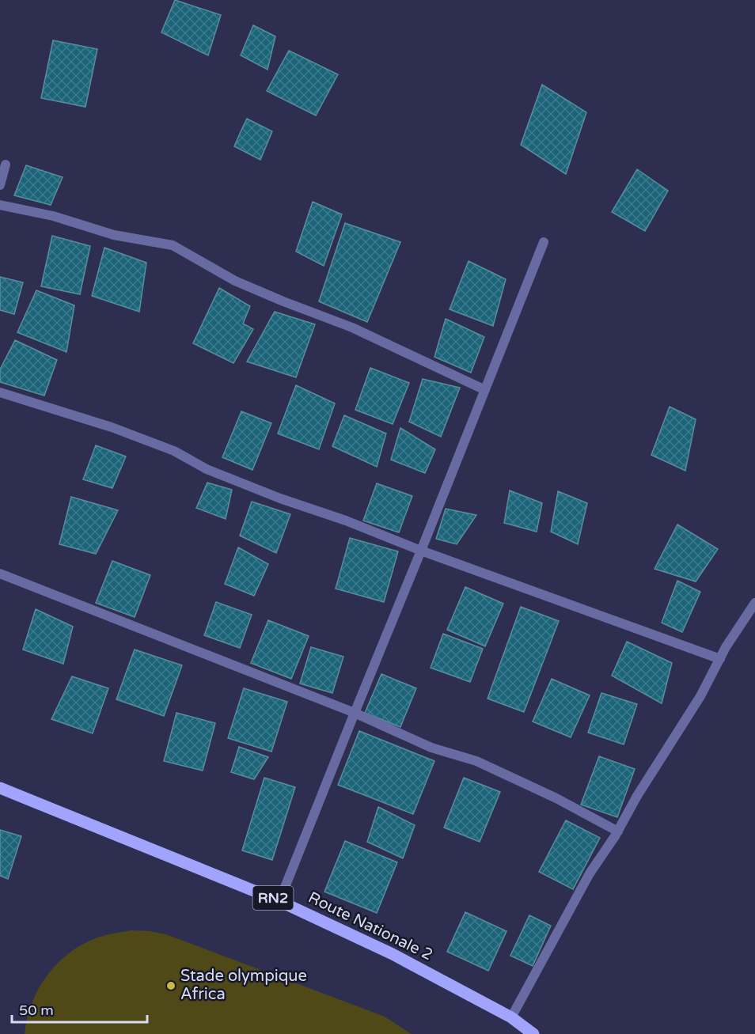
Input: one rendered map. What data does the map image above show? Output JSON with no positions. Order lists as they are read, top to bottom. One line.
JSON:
{"streets":{"main road":["RN2","Route Nationale 2"]},"places":["Stade olympique Africa"],"scale_bar":"50 m"}
